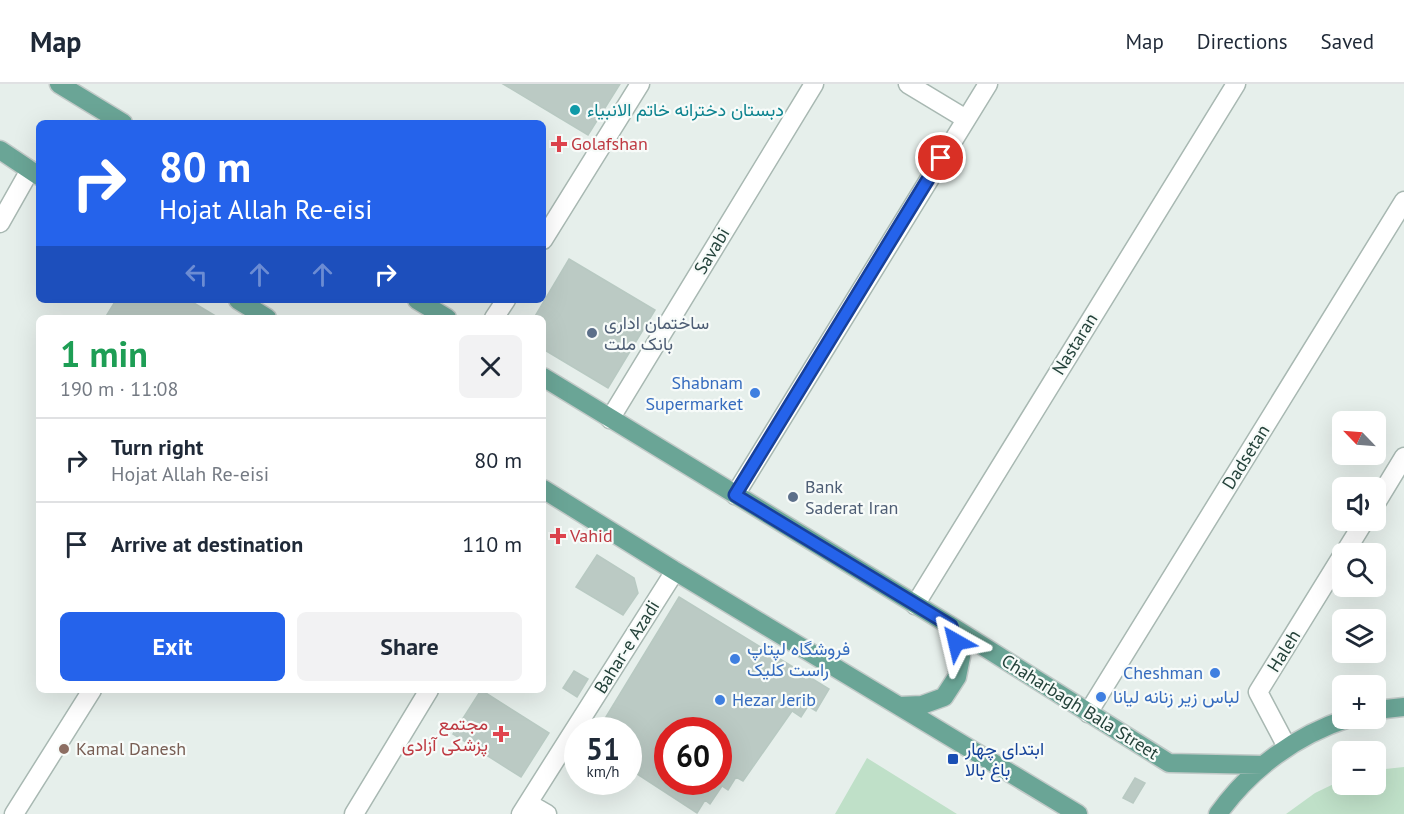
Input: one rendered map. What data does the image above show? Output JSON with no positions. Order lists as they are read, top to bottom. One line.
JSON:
{"streets":{"main road":["Chaharbagh Bala Street"],"street":["Savabi","Nastaran","Dadsetan","Bahar-e Azadi","Haleh"]},"crossings":[["Savabi","Chaharbagh Bala Street"],["Nastaran","Chaharbagh Bala Street"],["Dadsetan","Chaharbagh Bala Street"]],"places":{"other":["دبستان دخترانه خاتم الانبیاء","ساختمان اداری بانک ملت","Shabnam Supermarket","Bank Saderat Iran","فروشگاه لپتاپ راست کلیک","Cheshman","لباس زیر زنانه لیانا","Hezar Jerib","Kamal Danesh"],"health":["Golafshan","Vahid","مجتمع پزشکی آزادی"],"transit":["ابتدای چهار باغ بالا"]},"north":"top left","page":{"header":"Map","nav":["Map","Directions","Saved"],"turn":["80 m","Hojat Allah Re-eisi"],"heading":["1 min","190 m · 11:08"],"map_buttons":["+","−"],"list":[{"name":"Turn right","note":"Hojat Allah Re-eisi","value":"80 m"},{"name":"Arrive at destination","value":"110 m"}],"buttons":["Exit","Share"],"speed":"51 km/h","limit":"60"}}
